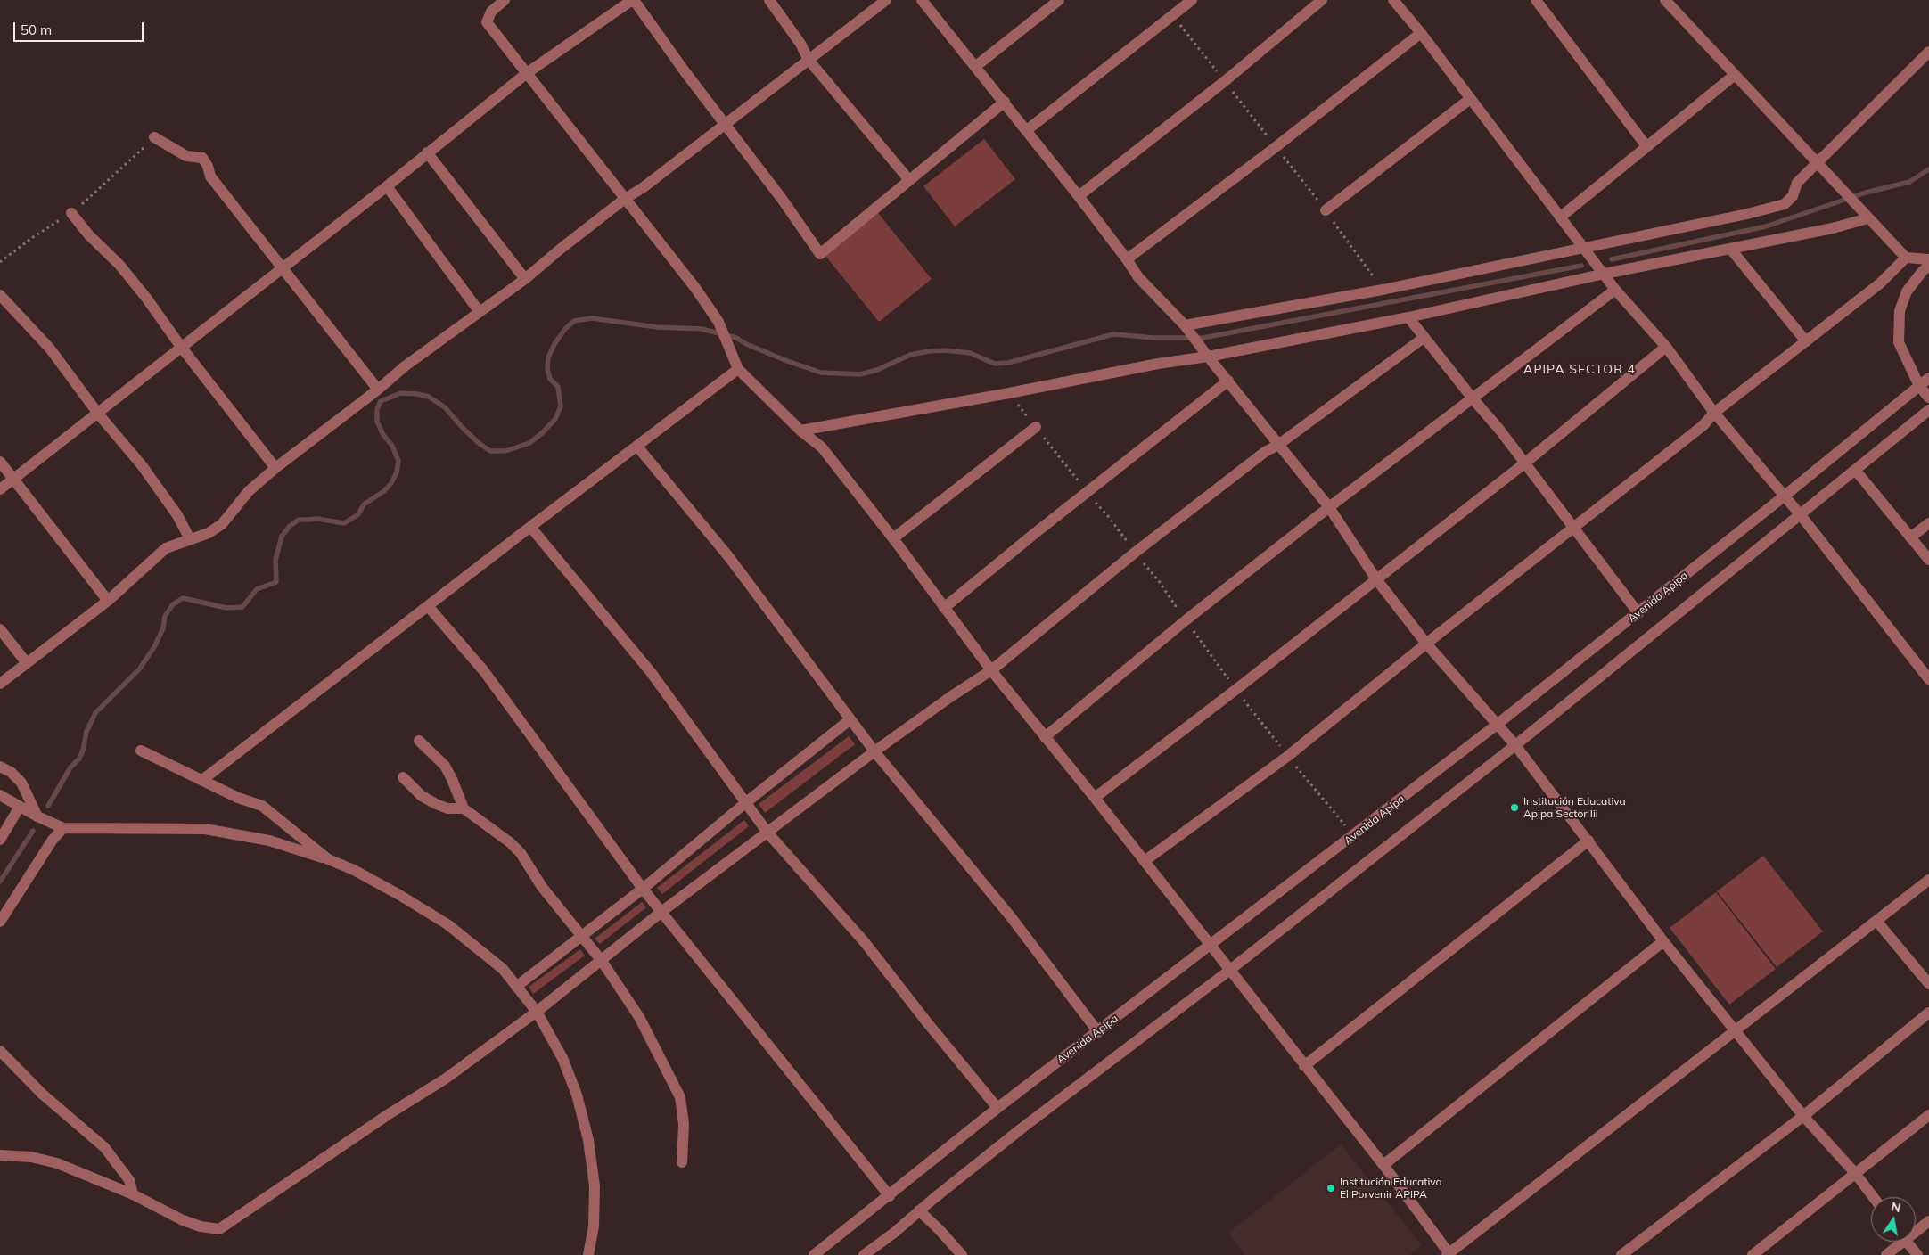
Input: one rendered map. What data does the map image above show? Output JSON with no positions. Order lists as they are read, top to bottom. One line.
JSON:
{"streets":{"street":["Avenida Apipa"]},"districts":["APIPA SECTOR 4"],"places":["Institución Educativa Apipa Sector Iii","Institución Educativa El Porvenir APIPA"],"scale_bar":"50 m","north":"top"}
